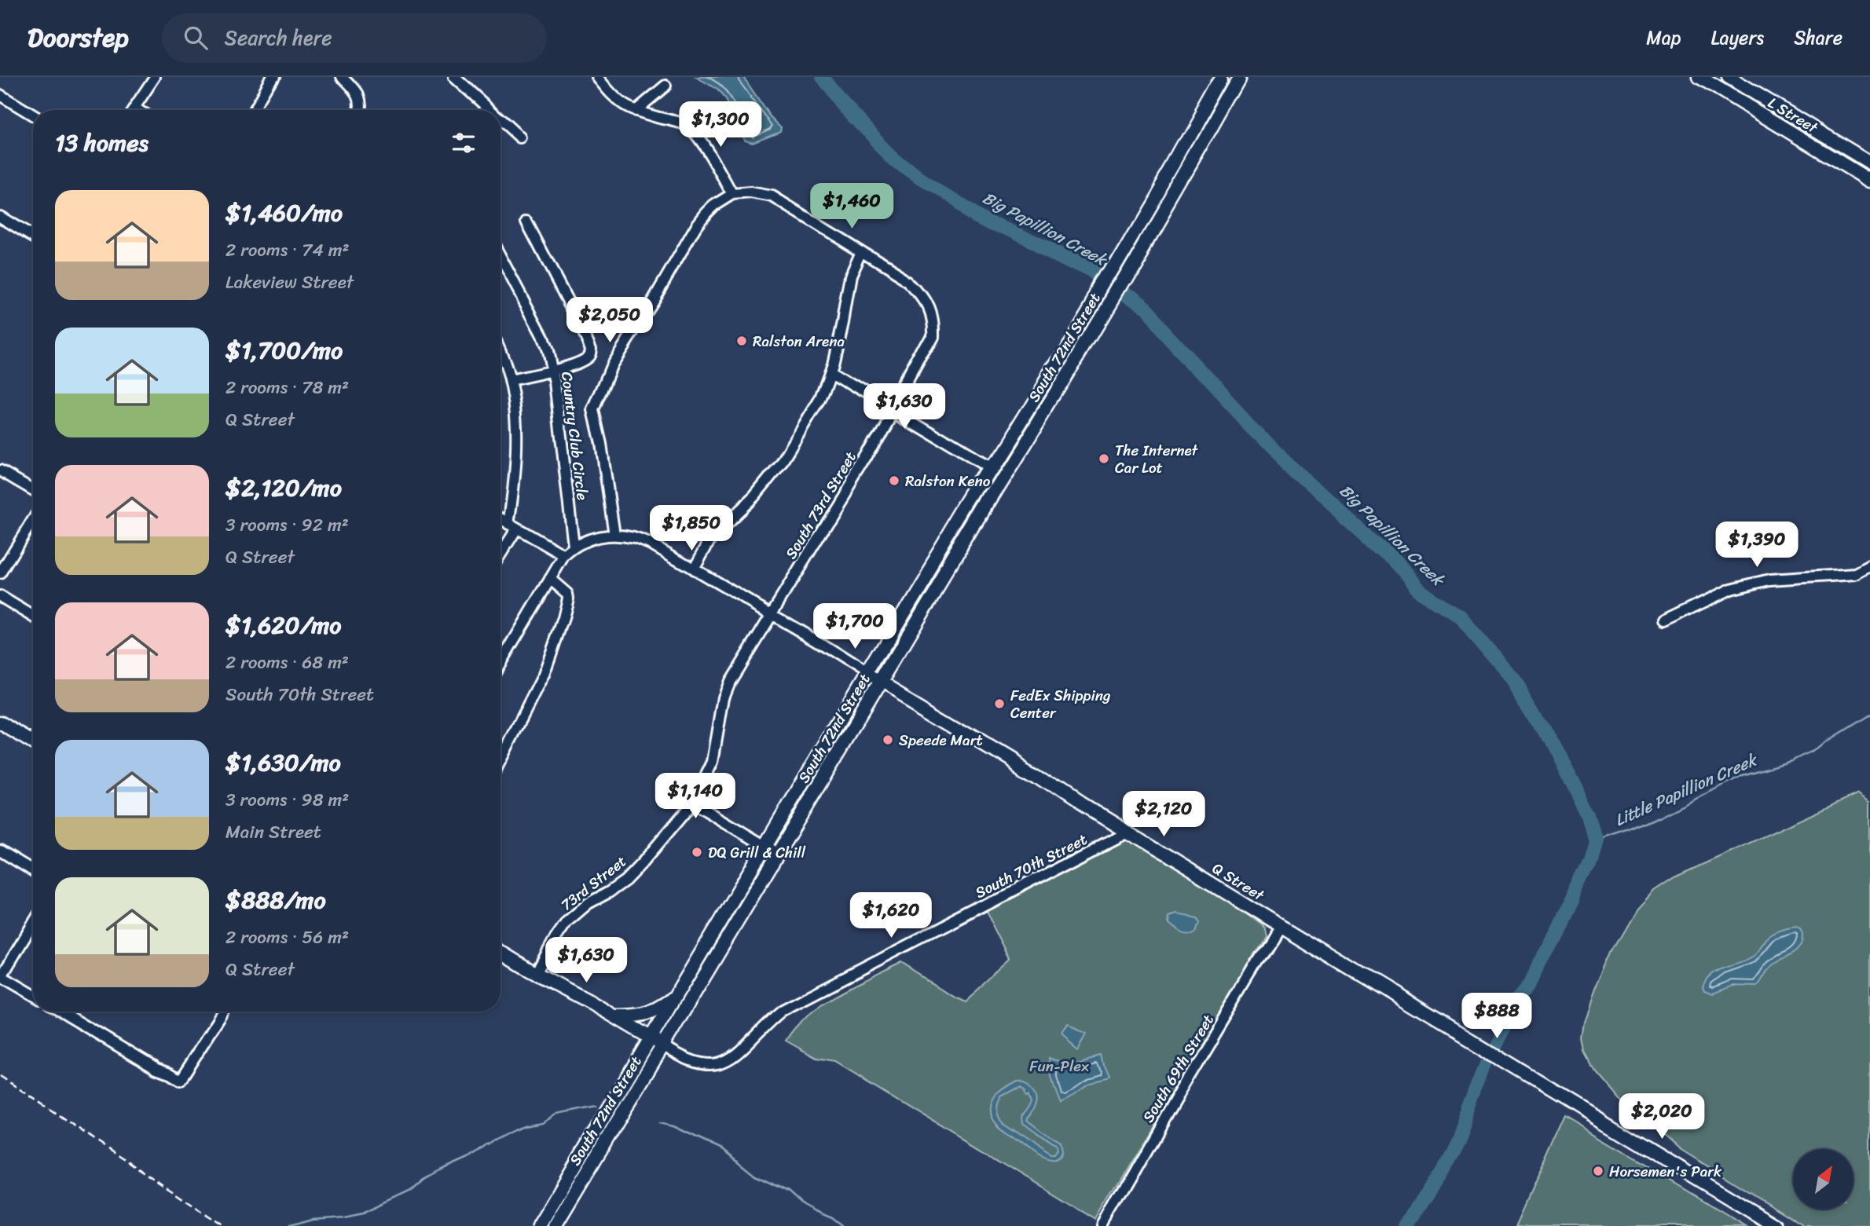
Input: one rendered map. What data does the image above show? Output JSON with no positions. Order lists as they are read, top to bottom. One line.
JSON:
{"streets":{"main road":["L Street","South 72nd Street","Q Street"],"street":["Country Club Circle","South 73rd Street","South 70th Street","73rd Street","South 69th Street"]},"crossings":[["South 72nd Street","South 70th Street"],["South 72nd Street","Q Street"],["Country Club Circle","Q Street"],["South 73rd Street","Q Street"],["South 73rd Street","73rd Street"],["South 70th Street","Q Street"],["Q Street","73rd Street"],["Q Street","South 69th Street"]],"water":["Big Papillion Creek","Little Papillion Creek"],"parks":["Fun-Plex"],"places":["Ralston Arena","The Internet Car Lot","Ralston Keno","FedEx Shipping Center","Speede Mart","DQ Grill & Chill","Horsemen's Park"],"north":"top right","page":{"header":"Doorstep","search":"Search here","nav":["Map","Layers","Share"],"price":["$1,300","$1,460","$2,050","$1,630","$1,850","$1,390","$1,700","$1,140","$2,120","$1,620","$1,630","$888","$2,020"],"heading":"13 homes","list":[{"name":"$1,460/mo","note":"2 rooms · 74 m² · Lakeview Street"},{"name":"$1,700/mo","note":"2 rooms · 78 m² · Q Street"},{"name":"$2,120/mo","note":"3 rooms · 92 m² · Q Street"},{"name":"$1,620/mo","note":"2 rooms · 68 m² · South 70th Street"},{"name":"$1,630/mo","note":"3 rooms · 98 m² · Main Street"},{"name":"$888/mo","note":"2 rooms · 56 m² · Q Street"}]}}
